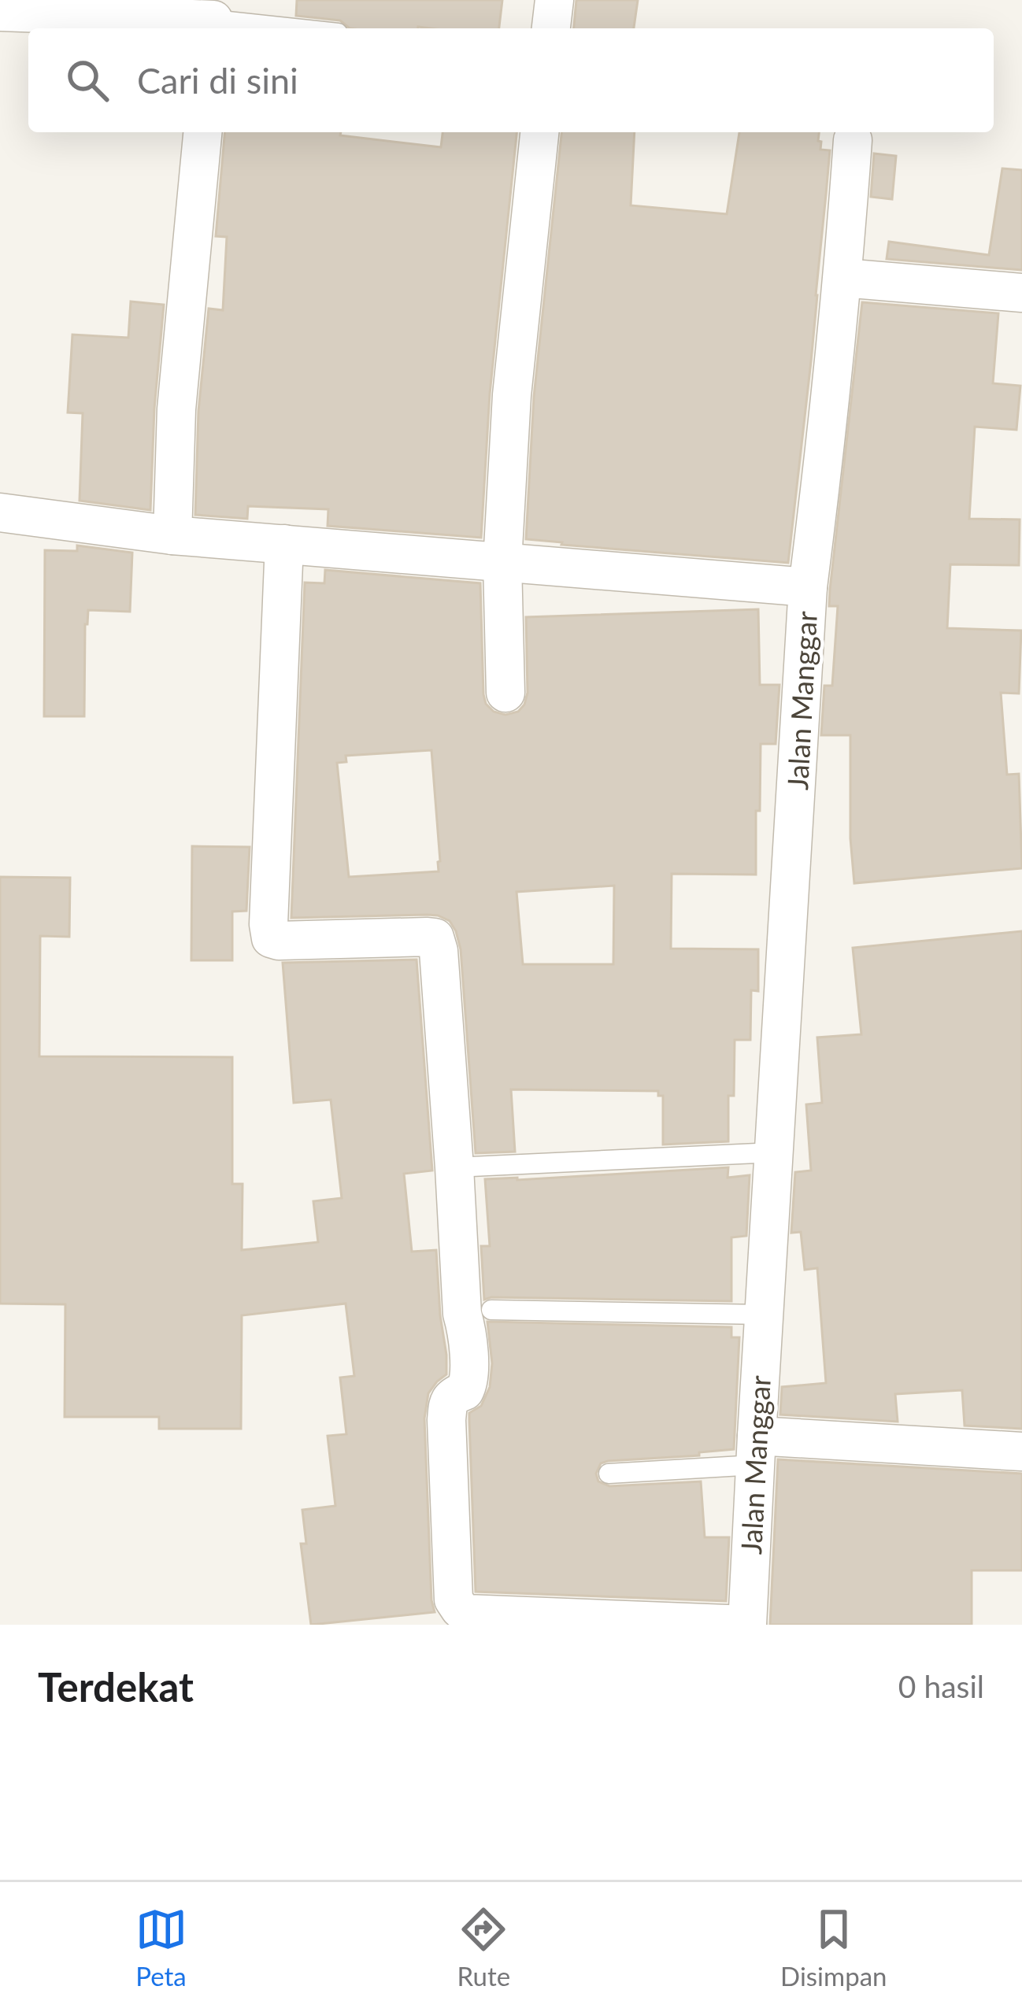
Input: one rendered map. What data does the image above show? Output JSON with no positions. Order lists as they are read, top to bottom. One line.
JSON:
{"streets":{"street":["Jalan Manggar"]},"page":{"search":"Cari di sini","heading":["Terdekat","0 hasil"],"nav":["Peta","Rute","Disimpan"]}}
